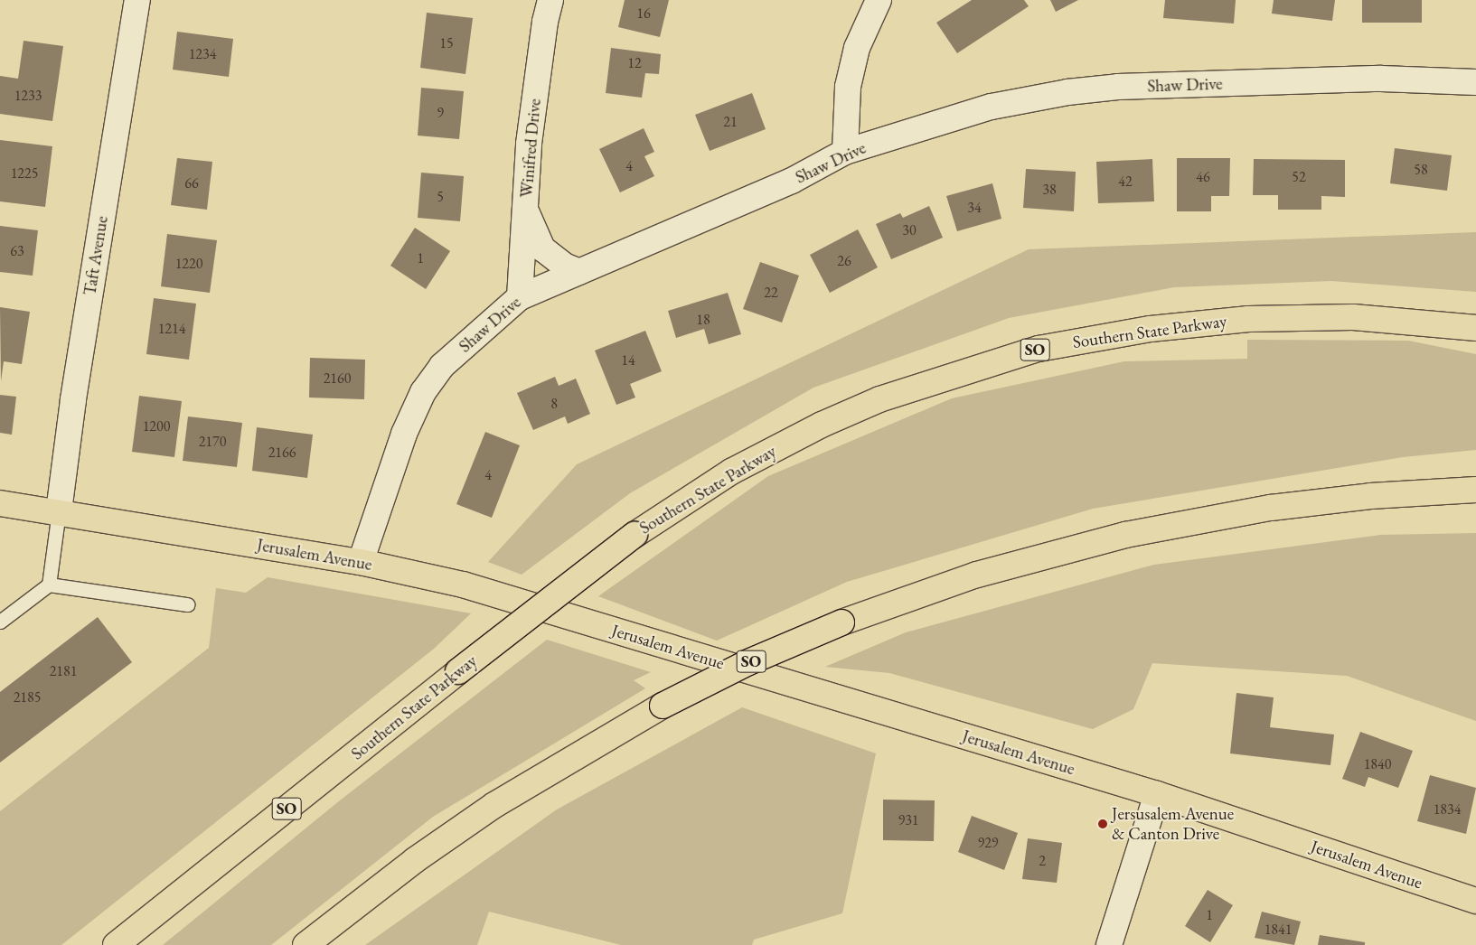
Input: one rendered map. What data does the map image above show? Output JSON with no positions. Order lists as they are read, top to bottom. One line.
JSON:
{"streets":{"main road":["Southern State Parkway","SO","Jerusalem Avenue"],"street":["Shaw Drive","Winifred Drive","Taft Avenue"]},"crossings":[["Shaw Drive","Winifred Drive"],["Shaw Drive","Jerusalem Avenue"],["Taft Avenue","Jerusalem Avenue"]],"places":["Jersusalem Avenue & Canton Drive"],"house_numbers":["16","15","1234","12","1233","9","21","4","58","1225","46","52","42","66","38","5","34","30","63","1","26","1220","22","18","1214","14","2160","8","1200","2170","2166","4","2181","2185","1840","1834","931","929","2","1","1841"]}
